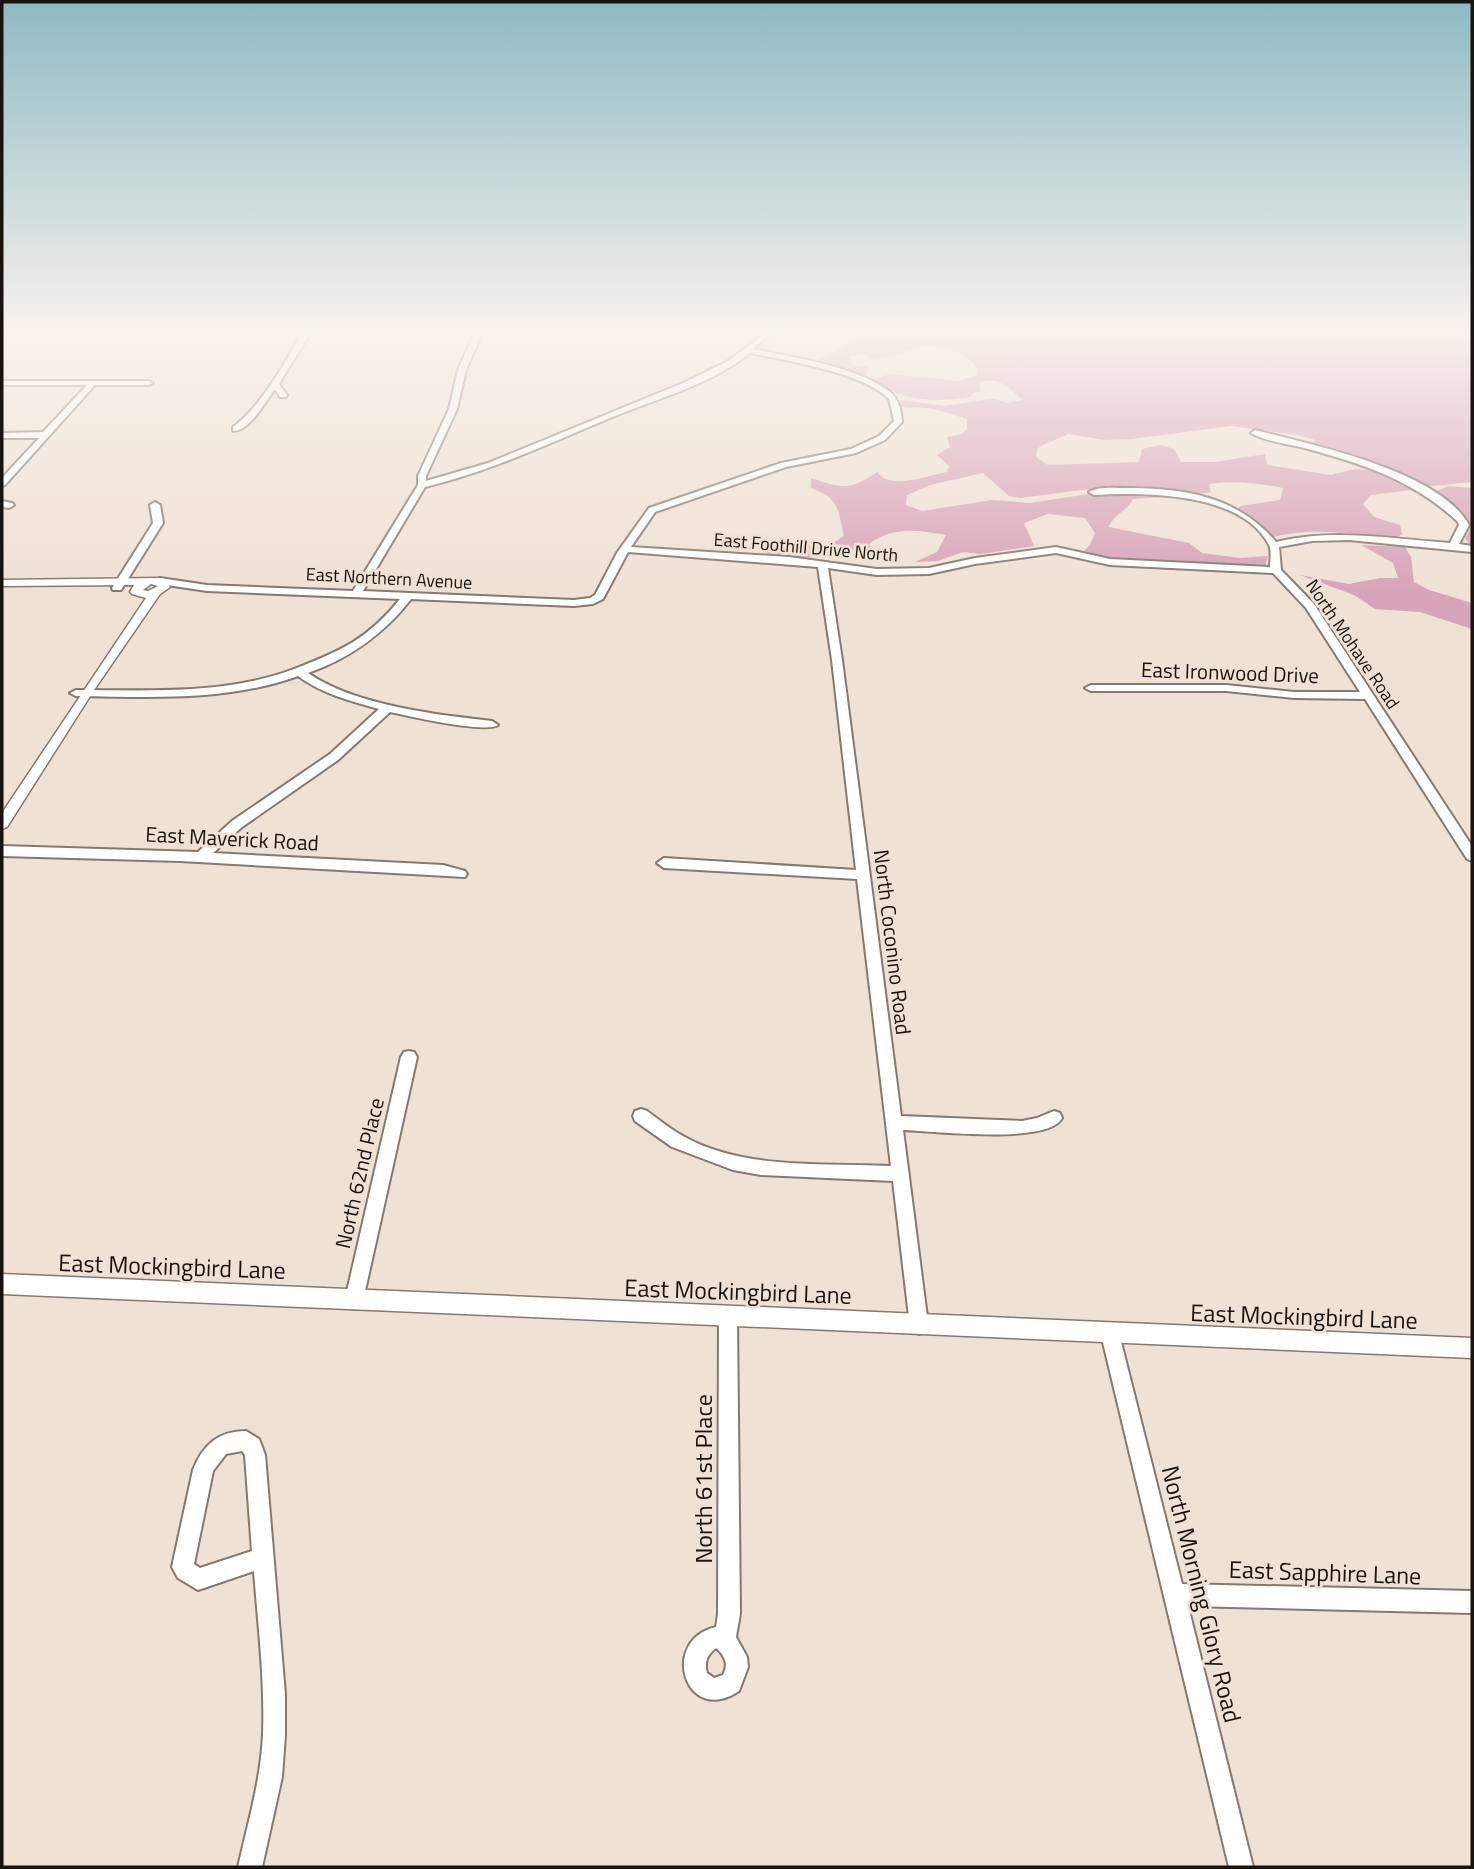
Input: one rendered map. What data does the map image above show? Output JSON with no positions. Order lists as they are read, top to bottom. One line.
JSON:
{"streets":{"street":["East Foothill Drive North","East Northern Avenue","North Mohave Road","East Ironwood Drive","East Maverick Road","North Coconino Road","North 62nd Place","East Mockingbird Lane","North 61st Place","East Sapphire Lane","North Morning Glory Road"]},"crossings":[["East Foothill Drive North","East Northern Avenue"],["East Foothill Drive North","North Mohave Road"],["East Foothill Drive North","North Coconino Road"],["North Mohave Road","East Ironwood Drive"],["North Coconino Road","East Mockingbird Lane"],["North 62nd Place","East Mockingbird Lane"],["East Mockingbird Lane","North 61st Place"],["East Mockingbird Lane","North Morning Glory Road"],["East Sapphire Lane","North Morning Glory Road"]]}
